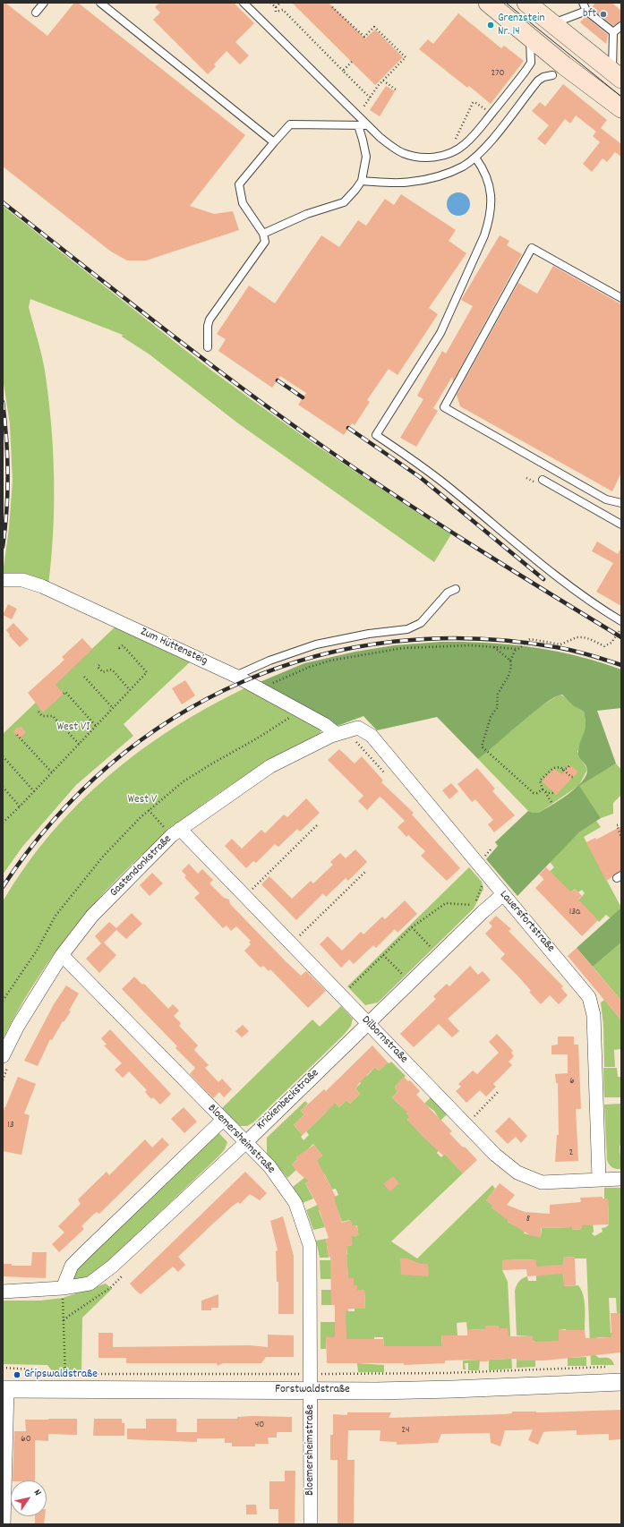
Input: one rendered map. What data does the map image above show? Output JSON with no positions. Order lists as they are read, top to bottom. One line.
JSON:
{"streets":{"street":["Zum Hüttensteig","Gastendonkstraße","Lauersfortstraße","Dilbornstraße","Krickenbeckstraße","Bloemersheimstraße","Forstwaldstraße"]},"crossings":[["Zum Hüttensteig","Gastendonkstraße"],["Zum Hüttensteig","Lauersfortstraße"],["Gastendonkstraße","Lauersfortstraße"],["Gastendonkstraße","Dilbornstraße"],["Gastendonkstraße","Bloemersheimstraße"],["Lauersfortstraße","Dilbornstraße"],["Lauersfortstraße","Krickenbeckstraße"],["Dilbornstraße","Krickenbeckstraße"],["Krickenbeckstraße","Bloemersheimstraße"],["Bloemersheimstraße","Forstwaldstraße"]],"parks":["West VI","West V"],"places":["bft","Grenzstein Nr. 14","Gripswaldstraße"],"house_numbers":["270","13a","6","13","2","8","40","24","60"],"north":"top right"}
